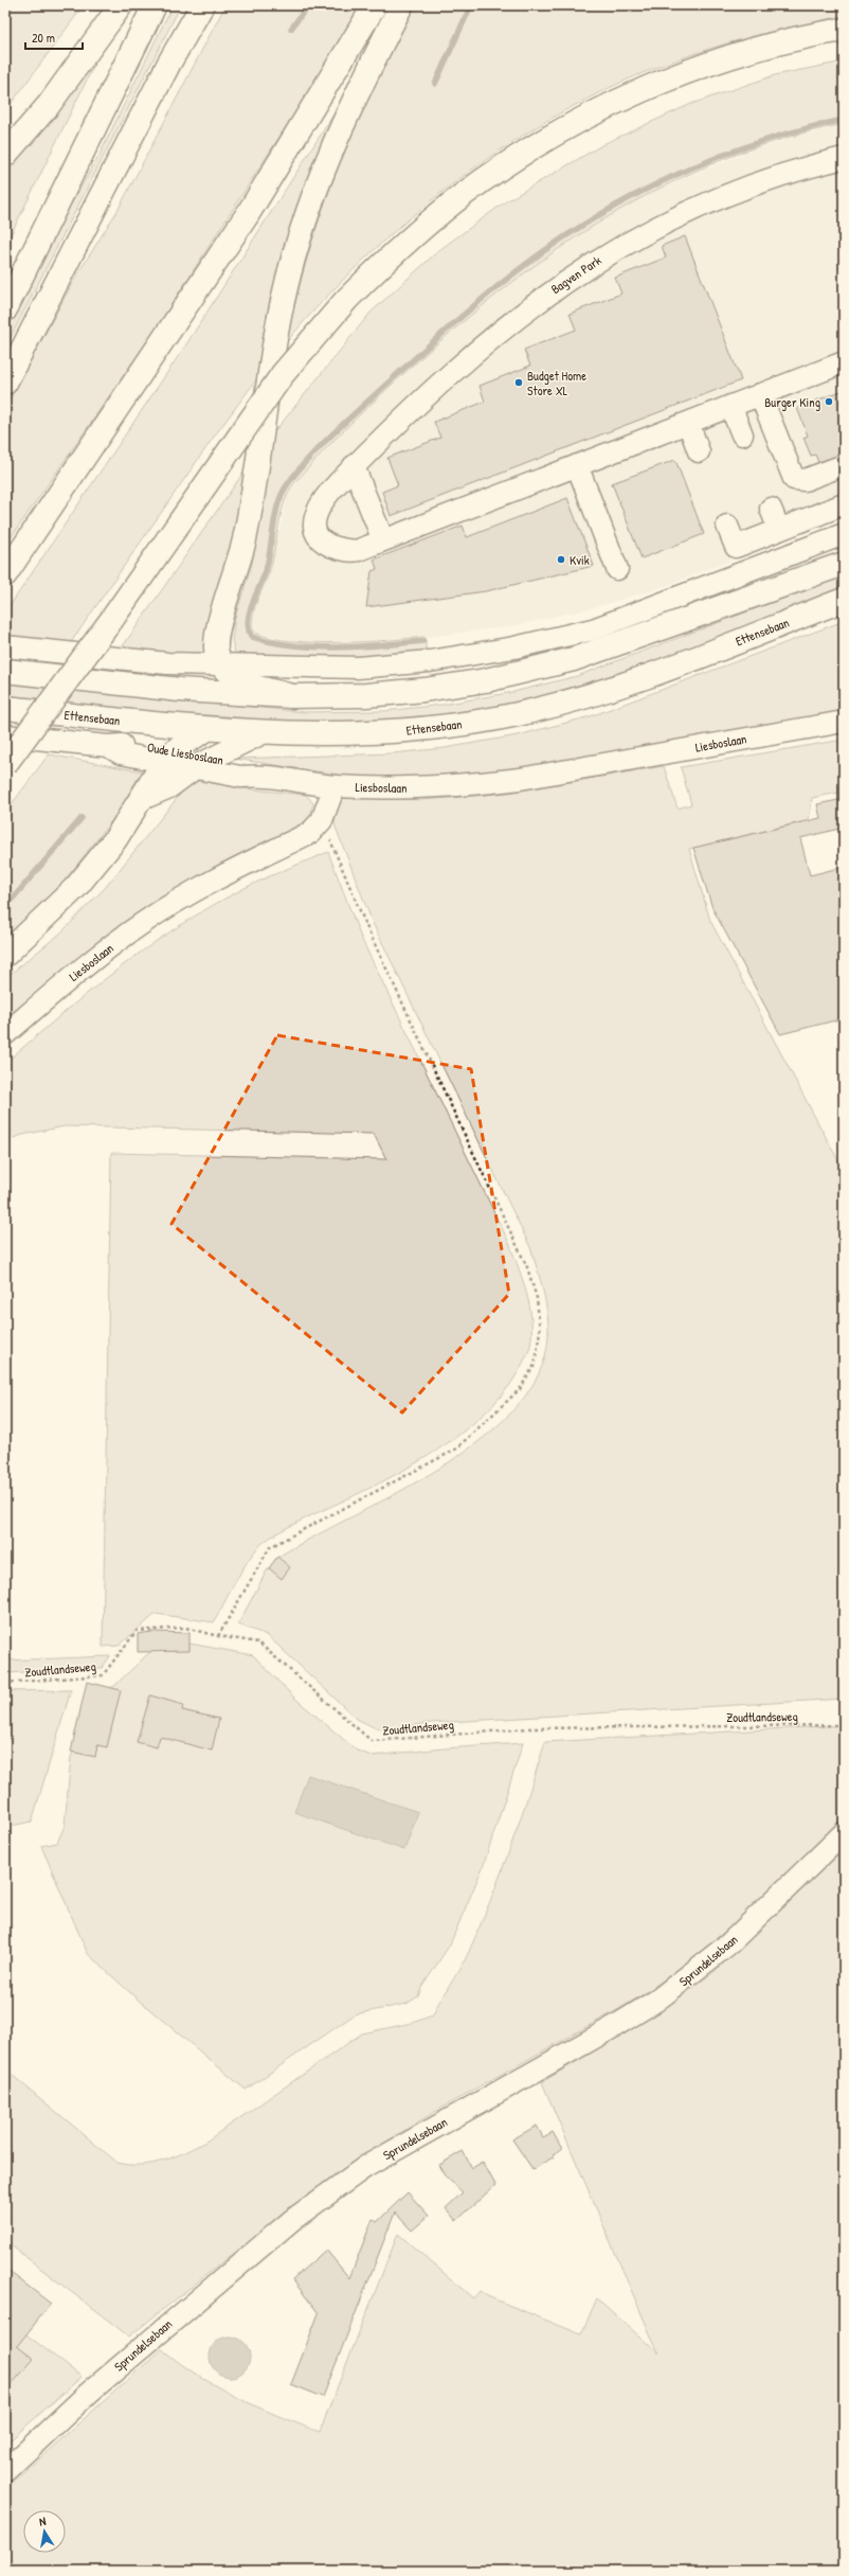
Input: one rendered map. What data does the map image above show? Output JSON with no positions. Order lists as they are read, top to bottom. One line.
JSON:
{"streets":{"main road":["Ettensebaan"],"street":["Bagven Park","Liesboslaan","Oude Liesboslaan","Sprundelsebaan"],"path":["Zoudtlandseweg"]},"crossings":[["Liesboslaan","Oude Liesboslaan"]],"places":["Budget Home Store XL","Burger King","Kvik"],"scale_bar":"20 m","north":"top"}
